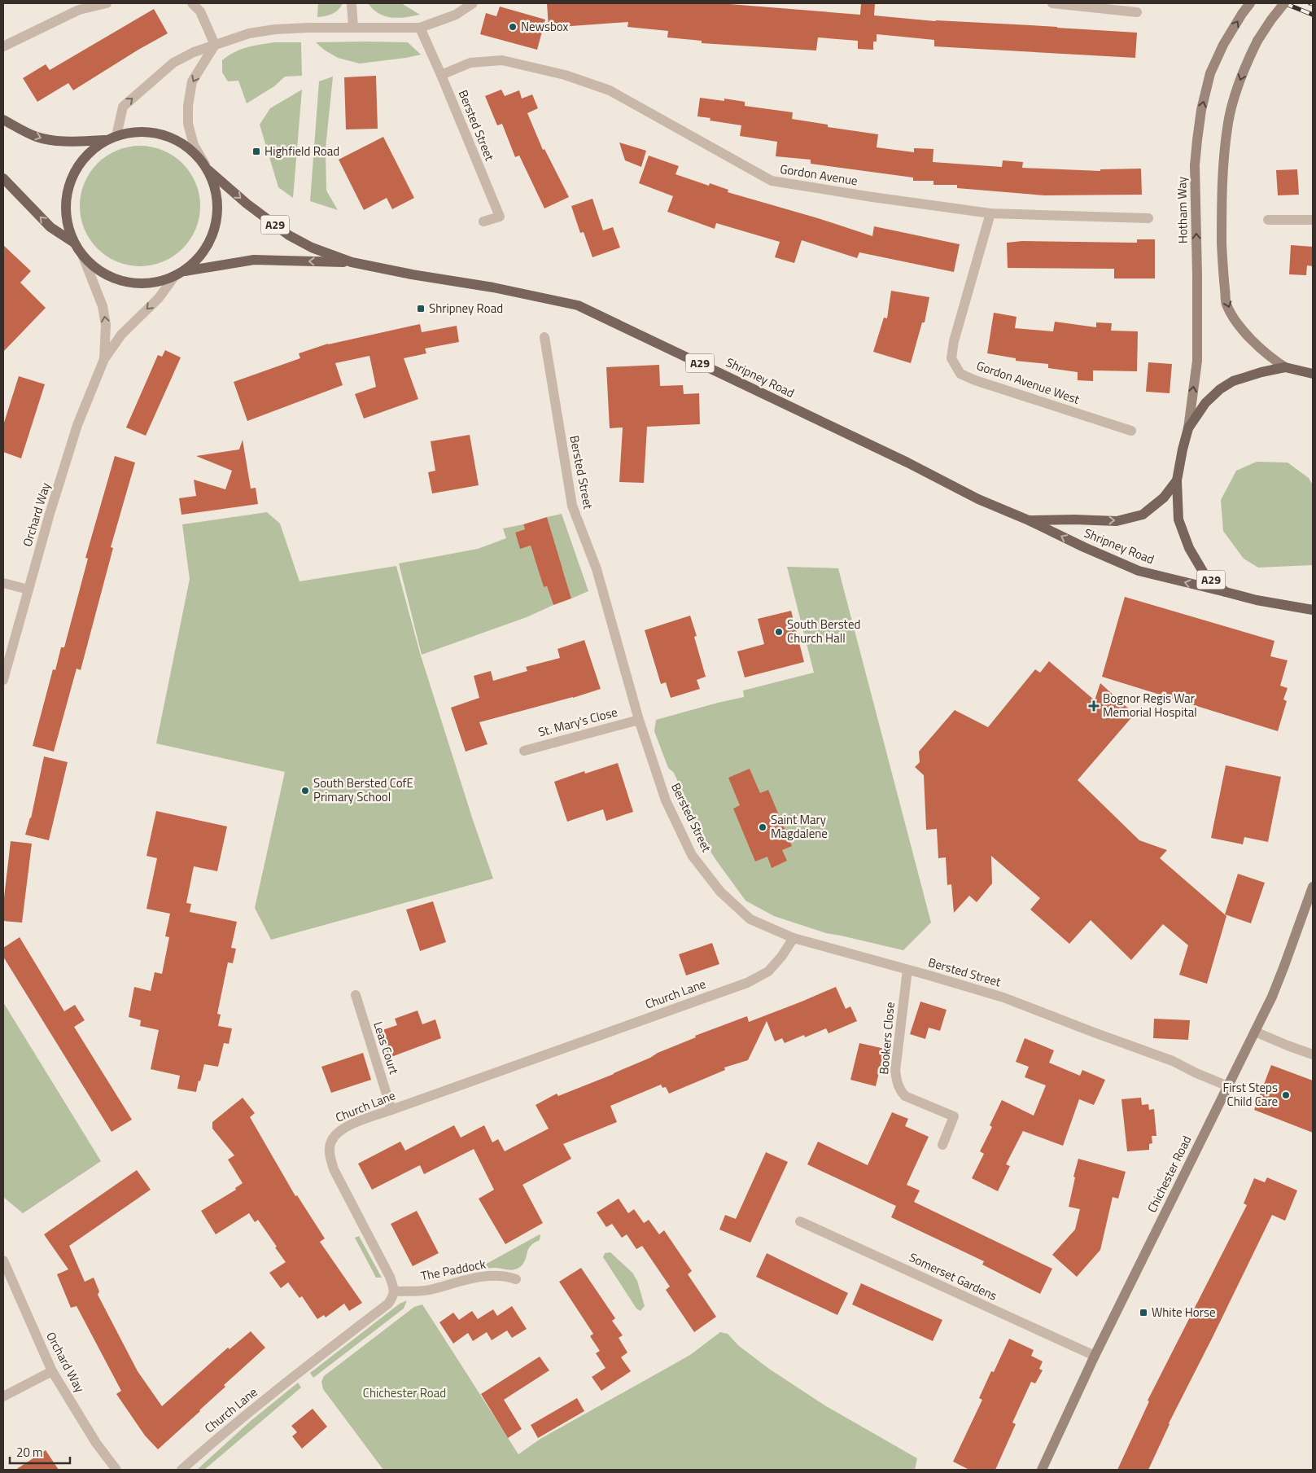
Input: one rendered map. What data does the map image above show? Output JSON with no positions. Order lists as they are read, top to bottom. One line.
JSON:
{"streets":{"main road":["Hotham Way","A29","Shripney Road","Chichester Road"],"street":["Bersted Street","Gordon Avenue","Gordon Avenue West","Orchard Way","St. Mary's Close","Church Lane","Bookers Close","Leas Court","The Paddock","Somerset Gardens"]},"crossings":[["Bersted Street","Gordon Avenue"],["Bersted Street","St. Mary's Close"],["Bersted Street","Church Lane"],["Bersted Street","Bookers Close"],["Bersted Street","Chichester Road"],["Gordon Avenue","Gordon Avenue West"],["Hotham Way","A29"],["A29","Shripney Road"],["Church Lane","Leas Court"],["Church Lane","The Paddock"],["Chichester Road","Somerset Gardens"]],"one_way":["Hotham Way"],"parks":["Chichester Road"],"places":{"other":["Newsbox","South Bersted Church Hall","South Bersted CofE Primary School","Saint Mary Magdalene","First Steps Child Care"],"transit":["Highfield Road","Shripney Road","White Horse"],"health":["Bognor Regis War Memorial Hospital"]},"scale_bar":"20 m"}
